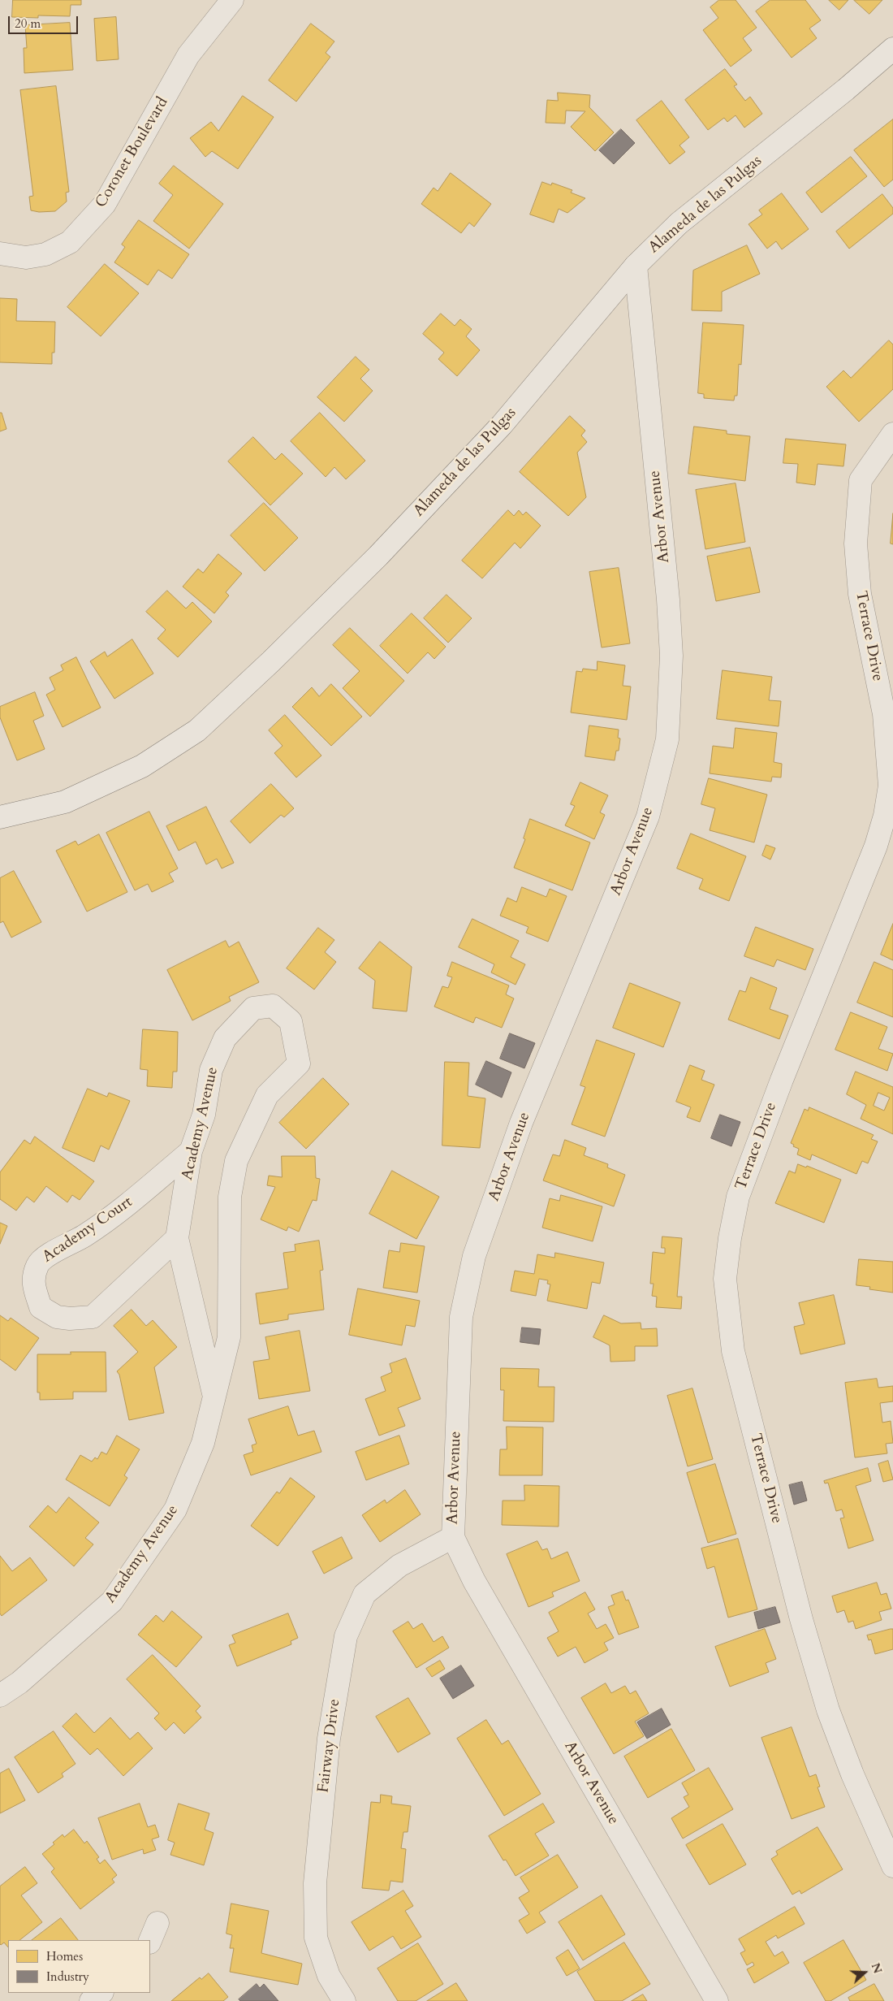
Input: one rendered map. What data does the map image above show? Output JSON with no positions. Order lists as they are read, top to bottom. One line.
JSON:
{"streets":{"street":["Coronet Boulevard","Alameda de las Pulgas","Arbor Avenue","Terrace Drive","Academy Avenue","Academy Court","Fairway Drive"]},"crossings":[["Alameda de las Pulgas","Arbor Avenue"],["Arbor Avenue","Fairway Drive"],["Academy Avenue","Academy Court"]],"legend":["Homes","Industry"],"scale_bar":"20 m","north":"right"}
